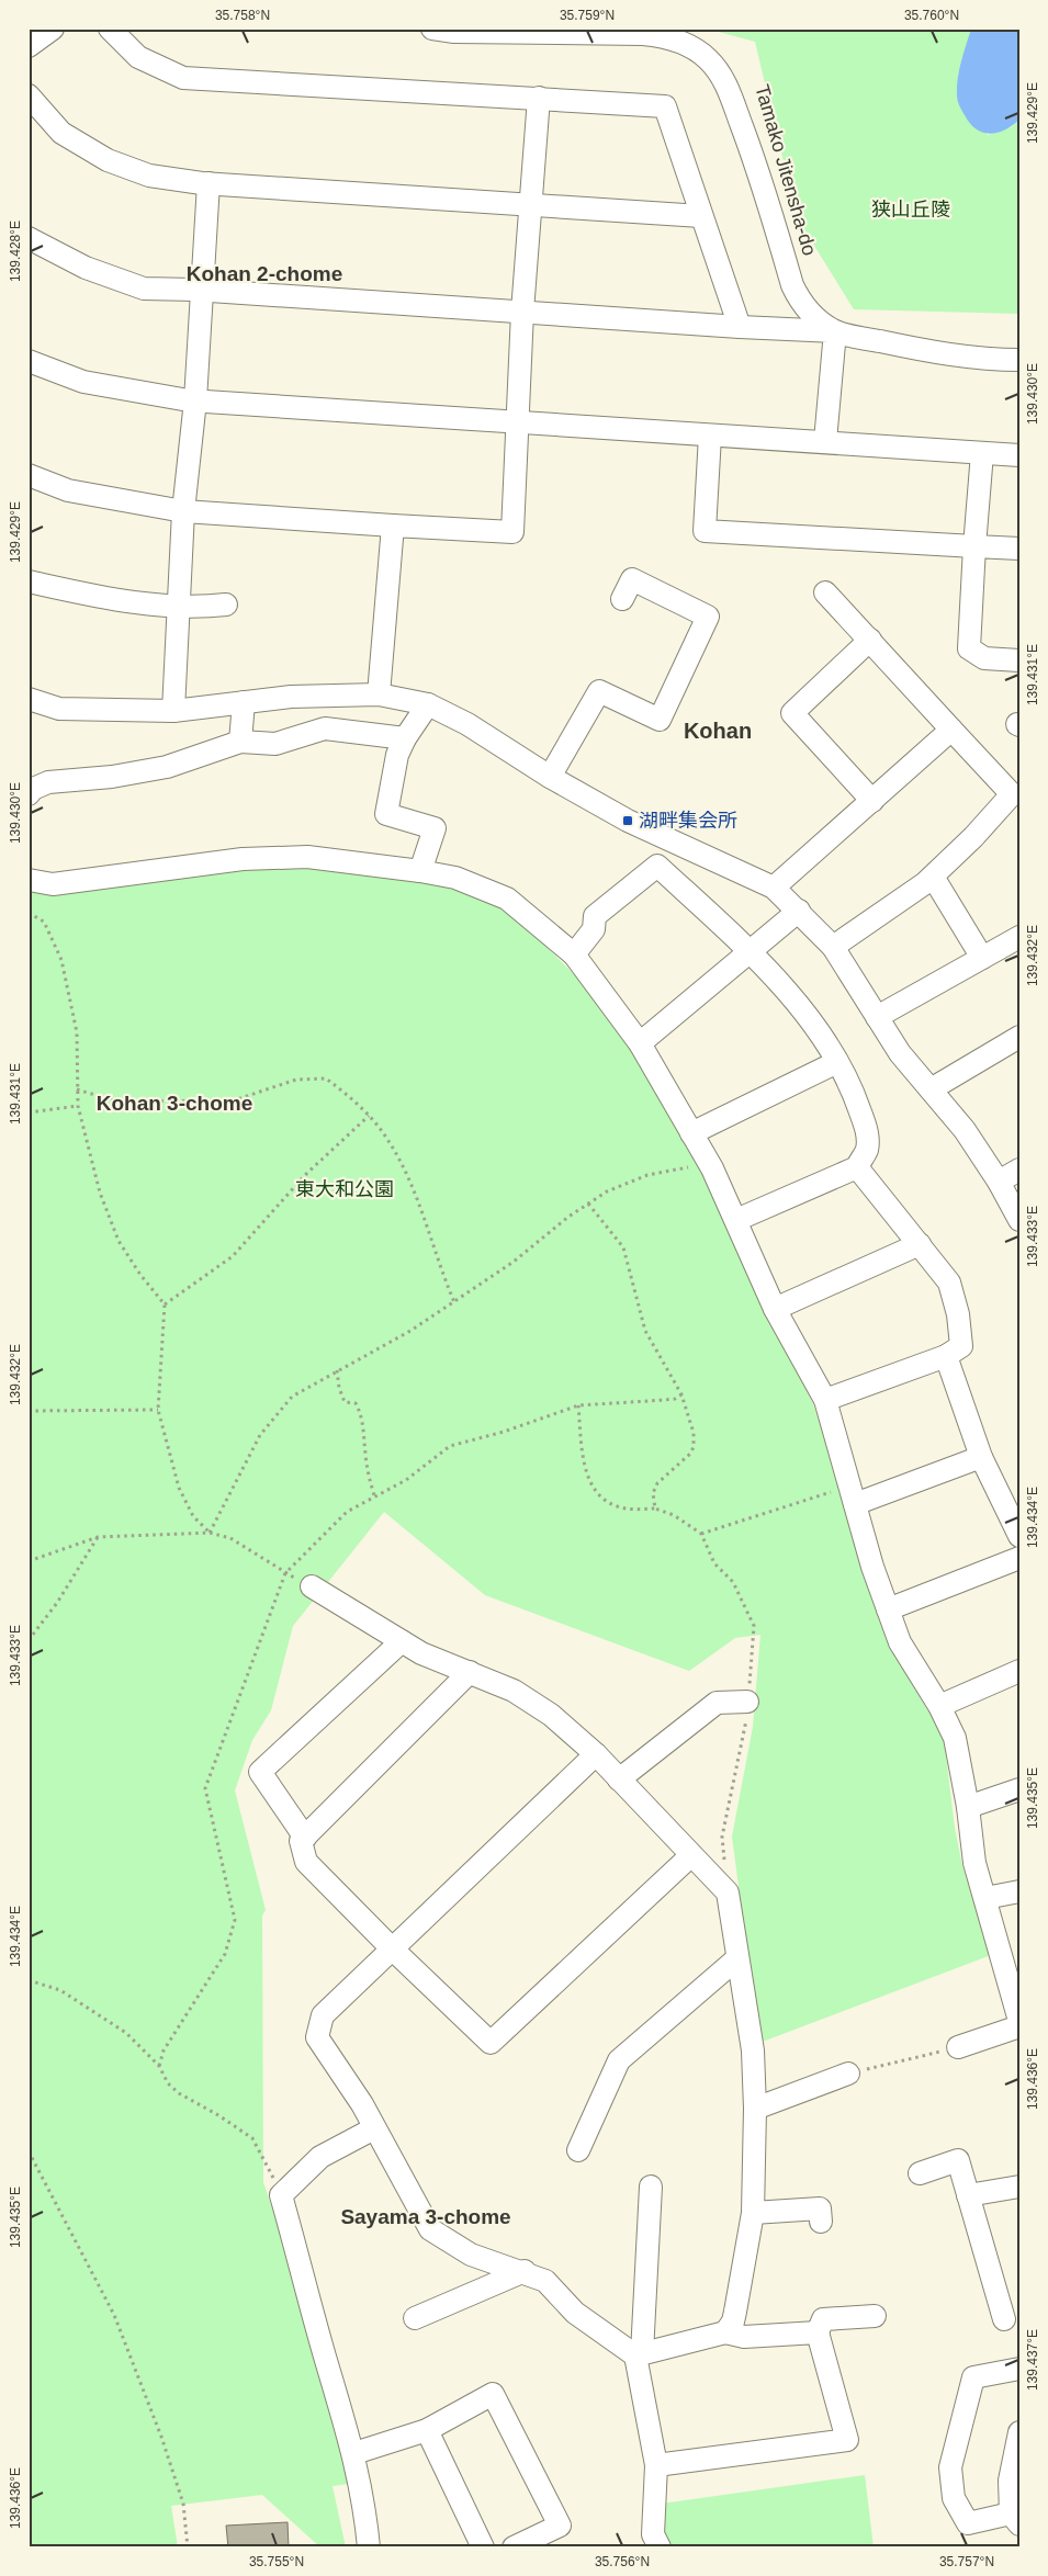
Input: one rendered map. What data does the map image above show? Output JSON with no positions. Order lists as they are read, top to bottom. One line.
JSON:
{"districts":["Kohan 2-chome","Kohan","Kohan 3-chome","Sayama 3-chome"],"parks":["狭山丘陵","東大和公園"],"places":{"transit":["湖畔集会所"]},"coordinates":["35.758°N","35.759°N","35.760°N","139.429°E","139.428°E","139.430°E","139.431°E","139.432°E","139.433°E","139.434°E","139.435°E","139.436°E","139.437°E","35.755°N","35.756°N","35.757°N"]}
